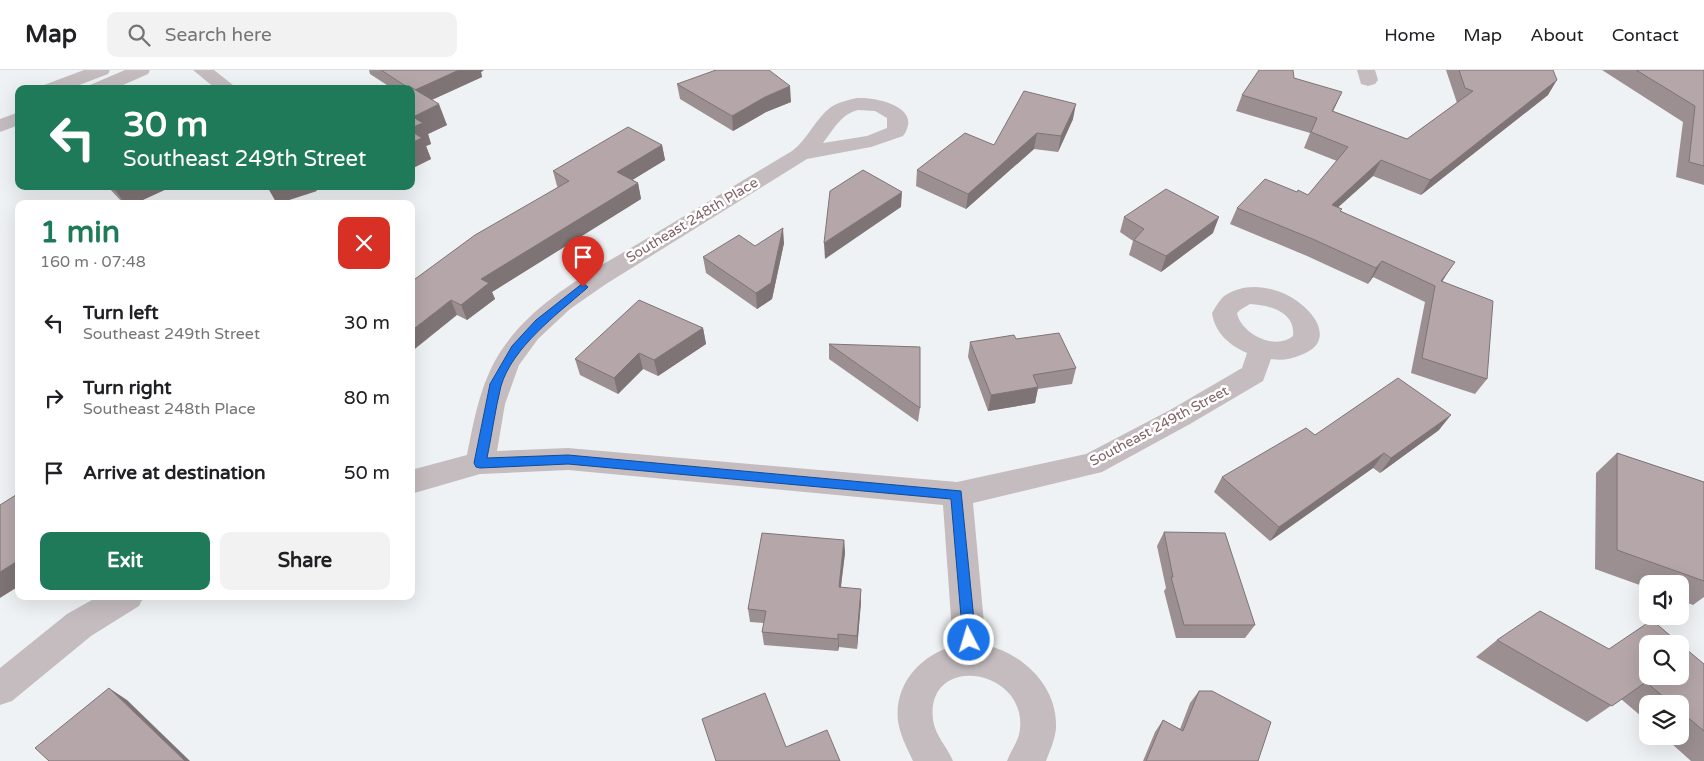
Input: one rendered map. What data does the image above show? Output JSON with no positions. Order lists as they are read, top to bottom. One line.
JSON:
{"streets":{"street":["Southeast 248th Place","Southeast 249th Street"]},"crossings":[["Southeast 248th Place","Southeast 249th Street"]],"page":{"header":"Map","search":"Search here","nav":["Home","Map","About","Contact"],"turn":["30 m","Southeast 249th Street"],"heading":["1 min","160 m · 07:48"],"list":[{"name":"Turn left","note":"Southeast 249th Street","value":"30 m"},{"name":"Turn right","note":"Southeast 248th Place","value":"80 m"},{"name":"Arrive at destination","value":"50 m"}],"buttons":["Exit","Share"]}}
